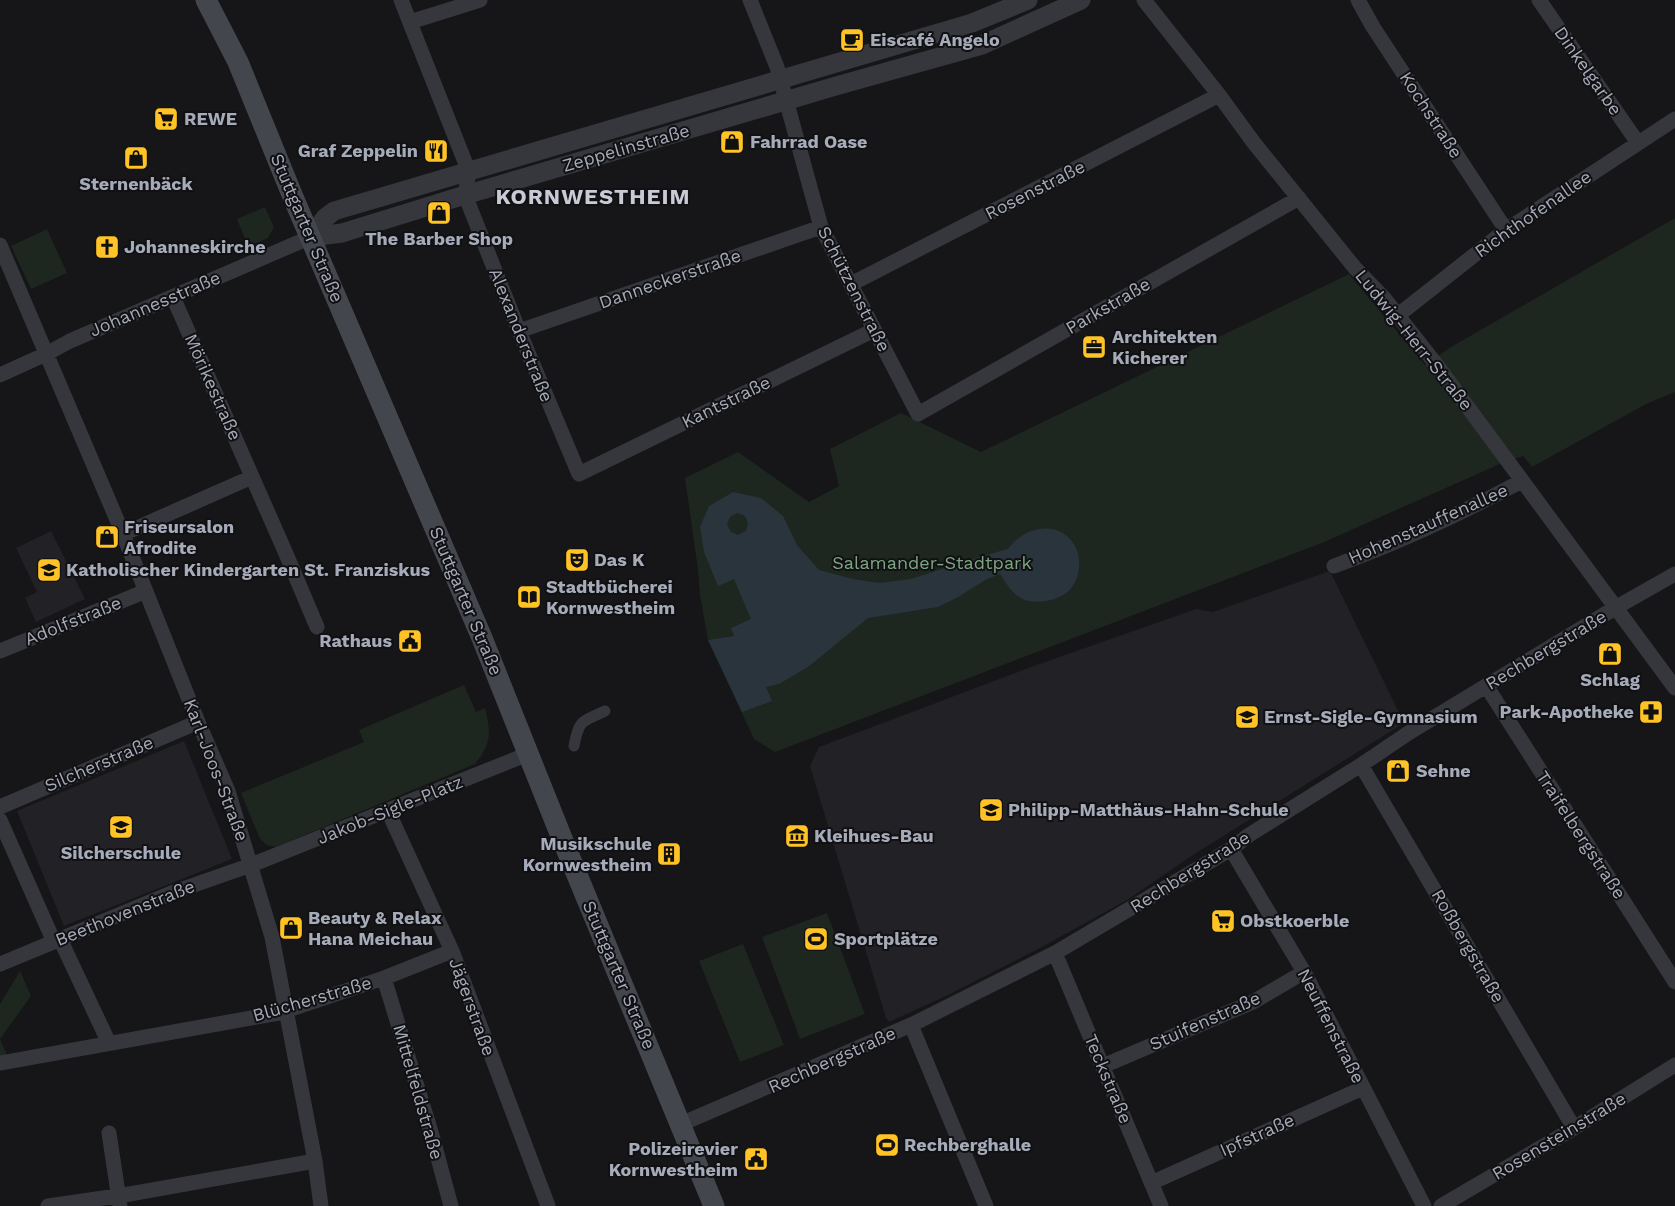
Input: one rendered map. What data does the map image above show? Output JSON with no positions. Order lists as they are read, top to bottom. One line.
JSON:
{"streets":{"main road":["Stuttgarter Straße"],"street":["Dinkelgarbe","Kochstraße","Zeppelinstraße","Rosenstraße","Richthofenallee","Danneckerstraße","Schützenstraße","Johannesstraße","Parkstraße","Alexanderstraße","Ludwig-Herr-Straße","Mörikestraße","Kantstraße","Hohenstauffenallee","Adolfstraße","Rechbergstraße","Silcherstraße","Karl-Joos-Straße","Jakob-Sigle-Platz","Traifelbergstraße","Beethovenstraße","Roßbergstraße","Blücherstraße","Jägerstraße","Stuifenstraße","Neuffenstraße","Teckstraße","Mittelfeldstraße","Ipfstraße","Rosensteinstraße"]},"crossings":[["Dinkelgarbe","Richthofenallee"],["Kochstraße","Richthofenallee"],["Zeppelinstraße","Stuttgarter Straße"],["Zeppelinstraße","Schützenstraße"],["Zeppelinstraße","Johannesstraße"],["Zeppelinstraße","Alexanderstraße"],["Rosenstraße","Schützenstraße"],["Rosenstraße","Ludwig-Herr-Straße"],["Richthofenallee","Ludwig-Herr-Straße"],["Stuttgarter Straße","Johannesstraße"],["Stuttgarter Straße","Rechbergstraße"],["Stuttgarter Straße","Jakob-Sigle-Platz"],["Danneckerstraße","Schützenstraße"],["Danneckerstraße","Alexanderstraße"],["Schützenstraße","Parkstraße"],["Schützenstraße","Kantstraße"],["Johannesstraße","Mörikestraße"],["Johannesstraße","Karl-Joos-Straße"],["Parkstraße","Ludwig-Herr-Straße"],["Alexanderstraße","Kantstraße"],["Ludwig-Herr-Straße","Hohenstauffenallee"],["Ludwig-Herr-Straße","Rechbergstraße"],["Adolfstraße","Karl-Joos-Straße"],["Rechbergstraße","Traifelbergstraße"],["Rechbergstraße","Roßbergstraße"],["Rechbergstraße","Neuffenstraße"],["Rechbergstraße","Teckstraße"],["Silcherstraße","Karl-Joos-Straße"],["Karl-Joos-Straße","Jakob-Sigle-Platz"],["Karl-Joos-Straße","Beethovenstraße"],["Karl-Joos-Straße","Blücherstraße"],["Jakob-Sigle-Platz","Beethovenstraße"],["Jakob-Sigle-Platz","Jägerstraße"],["Roßbergstraße","Rosensteinstraße"],["Blücherstraße","Jägerstraße"],["Blücherstraße","Mittelfeldstraße"],["Stuifenstraße","Neuffenstraße"],["Stuifenstraße","Teckstraße"],["Neuffenstraße","Ipfstraße"],["Teckstraße","Ipfstraße"]],"districts":["KORNWESTHEIM"],"parks":["Salamander-Stadtpark"],"places":{"cafe":["Eiscafé Angelo"],"supermarket":["REWE","Obstkoerble"],"shop":["Fahrrad Oase","Sternenbäck","The Barber Shop","Friseursalon Afrodite","Schlag","Sehne","Beauty & Relax Hana Meichau"],"restaurant":["Graf Zeppelin"],"church":["Johanneskirche"],"office":["Architekten Kicherer"],"theatre":["Das K"],"school or university":["Katholischer Kindergarten St. Franziskus","Ernst-Sigle-Gymnasium","Philipp-Matthäus-Hahn-Schule","Silcherschule"],"library":["Stadtbücherei Kornwestheim"],"public building":["Rathaus","Polizeirevier Kornwestheim"],"pharmacy":["Park-Apotheke"],"museum":["Kleihues-Bau"],"building":["Musikschule Kornwestheim"],"sports":["Sportplätze","Rechberghalle"]}}
